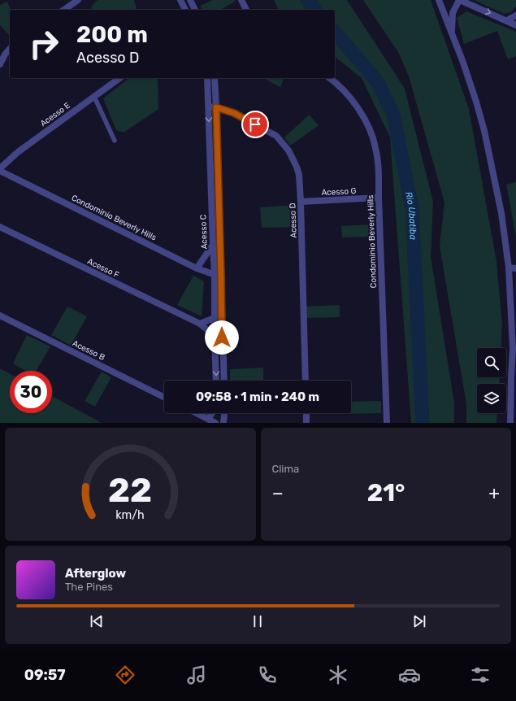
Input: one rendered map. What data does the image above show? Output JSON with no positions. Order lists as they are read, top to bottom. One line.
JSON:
{"streets":{"street":["Acesso E","Acesso G","Condominio Beverly Hills","Acesso D","Acesso C","Acesso F","Acesso B"]},"crossings":[["Acesso G","Condominio Beverly Hills"],["Acesso G","Acesso D"],["Condominio Beverly Hills","Acesso C"],["Acesso D","Acesso C"],["Acesso C","Acesso F"]],"water":["Rio Ubatiba"],"page":{"turn":["200 m","Acesso D"],"limit":"30","trip":"09:58 · 1 min · 240 m","tile":"Clima","heat":["−","21°","+"],"song":["Afterglow","The Pines"],"tabs":"09:57","gauge":["22","km/h"]}}
